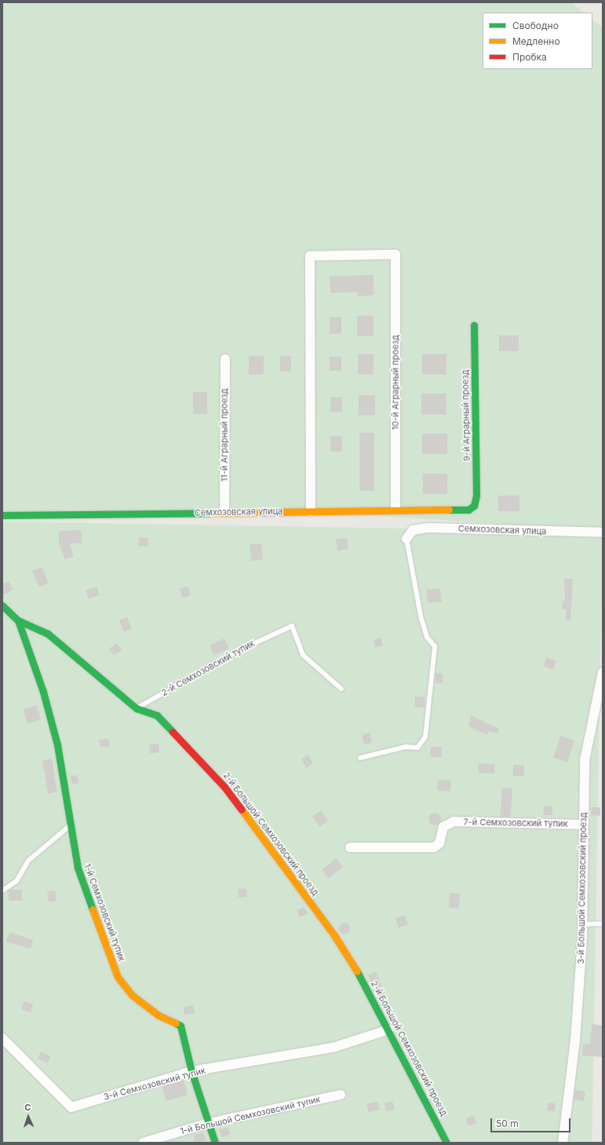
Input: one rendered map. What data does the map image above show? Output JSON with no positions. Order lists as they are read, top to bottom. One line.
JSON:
{"streets":{"street":["10-й Аграрный проезд","9-й Аграрный проезд","11-й Аграрный проезд","Семхозовская улица","7-й Семхозовский тупик","2-й Большой Семхозовский проезд","3-й Большой Семхозовский проезд","1-й Семхозовский тупик","3-й Семхозовский тупик","1-й Большой Семхозовский тупик"],"lane":["2-й Семхозовский тупик"]},"crossings":[["10-й Аграрный проезд","Семхозовская улица"],["9-й Аграрный проезд","Семхозовская улица"],["11-й Аграрный проезд","Семхозовская улица"],["2-й Семхозовский тупик","2-й Большой Семхозовский проезд"],["7-й Семхозовский тупик","3-й Большой Семхозовский проезд"],["2-й Большой Семхозовский проезд","1-й Семхозовский тупик"],["2-й Большой Семхозовский проезд","3-й Семхозовский тупик"],["1-й Семхозовский тупик","3-й Семхозовский тупик"],["1-й Семхозовский тупик","1-й Большой Семхозовский тупик"]],"legend":["Свободно","Медленно","Пробка"],"scale_bar":"50 m","north":"top"}
